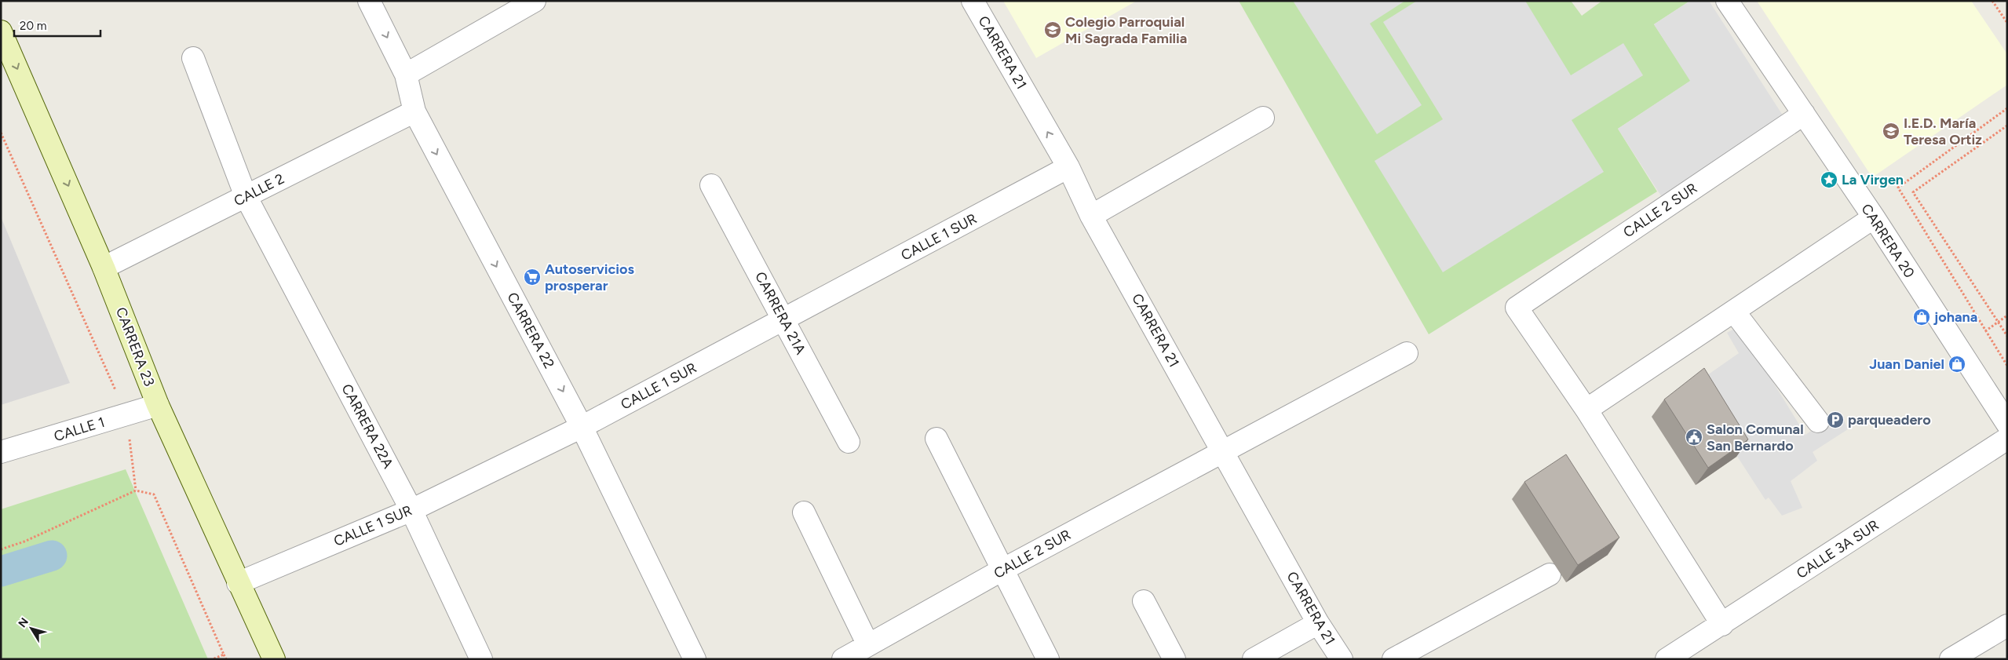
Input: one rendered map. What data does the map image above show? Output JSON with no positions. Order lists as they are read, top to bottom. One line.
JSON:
{"streets":{"street":["CARRERA 21","CALLE 2","CALLE 2 SUR","CALLE 1 SUR","CARRERA 20","CARRERA 21A","CARRERA 22","CARRERA 23","CARRERA 22A","CALLE 1","CALLE 3A SUR"]},"crossings":[["CARRERA 21","CALLE 2 SUR"],["CARRERA 21","CALLE 1 SUR"],["CALLE 2","CARRERA 22"],["CALLE 2","CARRERA 23"],["CALLE 2","CARRERA 22A"],["CALLE 2 SUR","CARRERA 20"],["CALLE 1 SUR","CARRERA 21A"],["CALLE 1 SUR","CARRERA 22"],["CALLE 1 SUR","CARRERA 23"],["CALLE 1 SUR","CARRERA 22A"],["CARRERA 23","CALLE 1"]],"one_way":["CARRERA 22","CARRERA 23"],"places":{"school or university":["Colegio Parroquial Mi Sagrada Familia","I.E.D. María Teresa Ortiz"],"place":["La Virgen"],"supermarket":["Autoservicios prosperar"],"shop":["johana","Juan Daniel"],"parking":["parqueadero"],"public building":["Salon Comunal San Bernardo"]},"scale_bar":"20 m","north":"top left"}
